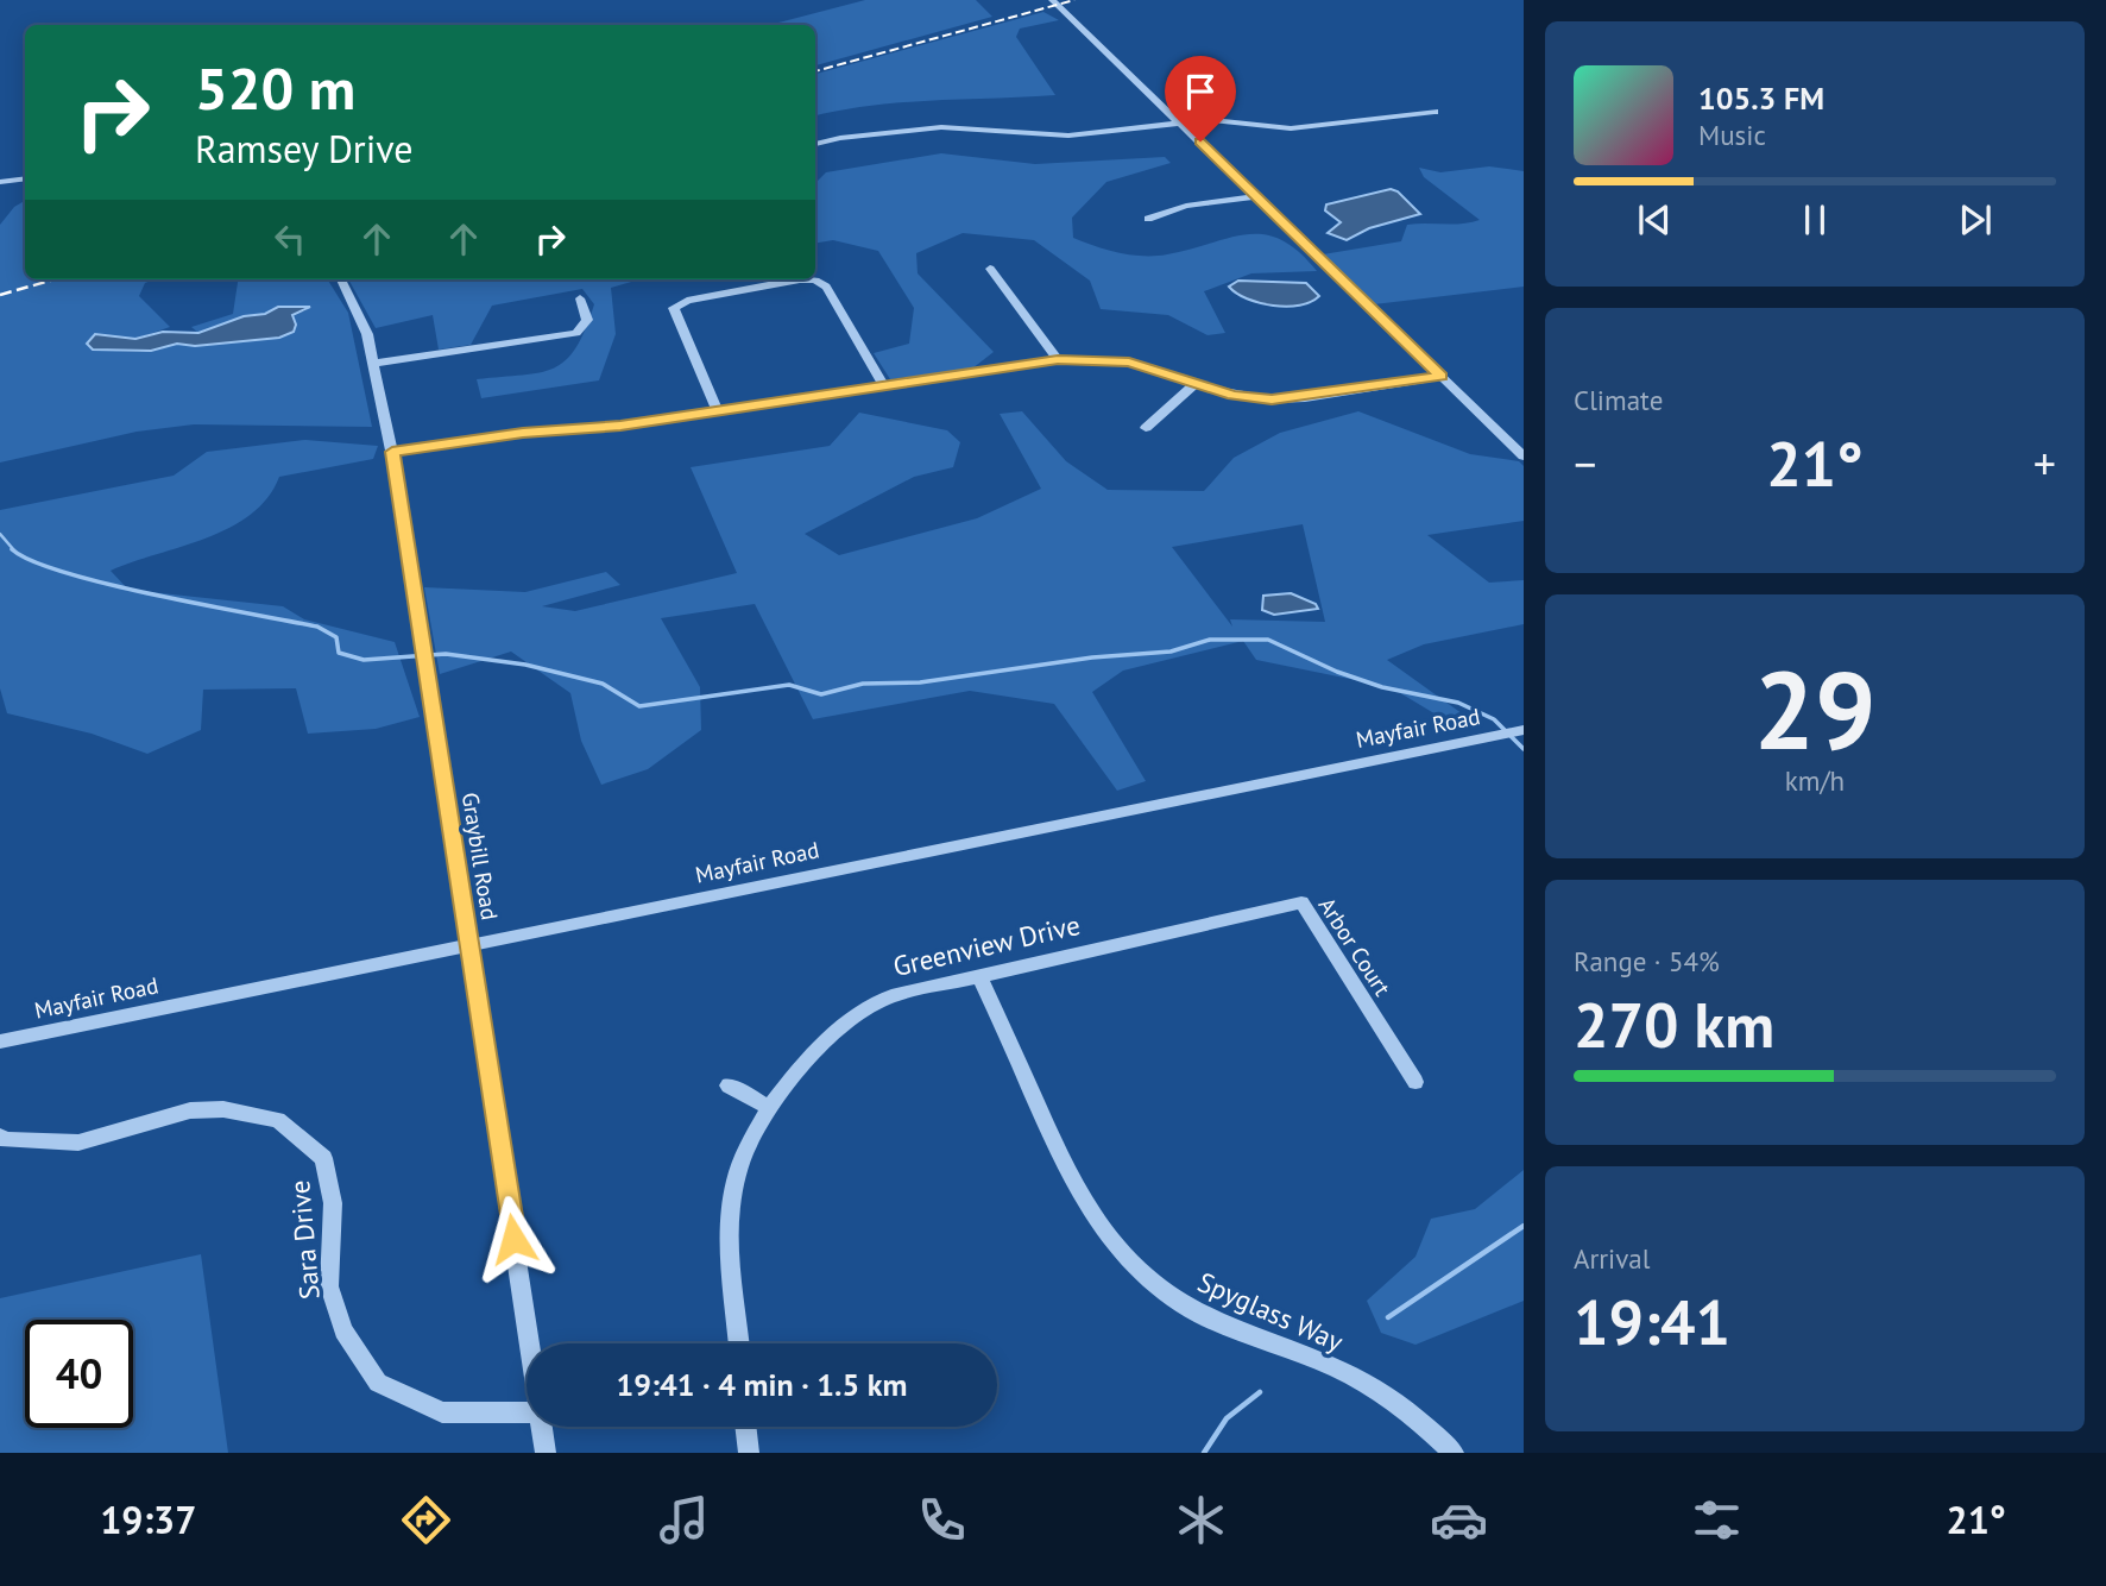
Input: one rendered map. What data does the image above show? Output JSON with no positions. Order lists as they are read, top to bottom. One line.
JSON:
{"streets":{"street":["Mayfair Road","Graybill Road","Greenview Drive","Arbor Court","Sara Drive","Spyglass Way"]},"crossings":[["Mayfair Road","Graybill Road"],["Greenview Drive","Arbor Court"],["Greenview Drive","Spyglass Way"]],"page":{"turn":["520 m","Ramsey Drive"],"song":["105.3 FM","Music"],"tile":["Climate",["29","km/h"],["Range · 54%","270 km"],["Arrival","19:41"]],"heat":["−","21°","+"],"limit":"40","trip":"19:41 · 4 min · 1.5 km","tabs":["19:37","21°"]}}
